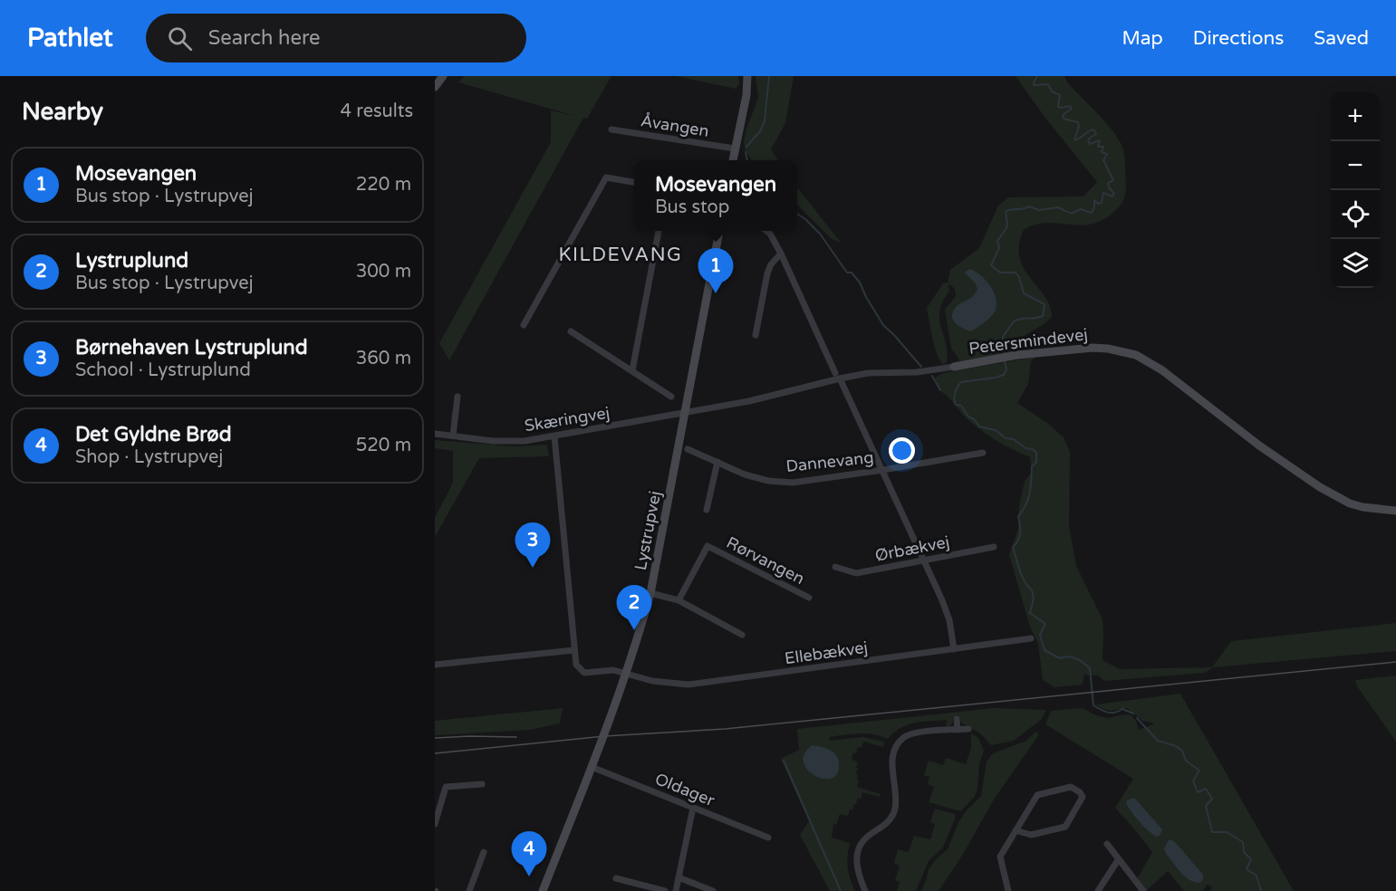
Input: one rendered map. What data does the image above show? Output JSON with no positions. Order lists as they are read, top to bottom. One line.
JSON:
{"streets":{"street":["Åvangen","Petersmindevej","Skæringvej","Dannevang","Lystrupvej","Ørbækvej","Rørvangen","Ellebækvej","Oldager"]},"crossings":[["Petersmindevej","Skæringvej"],["Petersmindevej","Lystrupvej"],["Skæringvej","Lystrupvej"],["Lystrupvej","Ellebækvej"],["Lystrupvej","Oldager"]],"districts":["KILDEVANG"],"page":{"header":"Pathlet","search":"Search here","nav":["Map","Directions","Saved"],"heading":["Nearby","4 results"],"map_buttons":["+","−"],"list":[{"mark":"1","name":"Mosevangen","note":"Bus stop · Lystrupvej","value":"220 m"},{"mark":"2","name":"Lystruplund","note":"Bus stop · Lystrupvej","value":"300 m"},{"mark":"3","name":"Børnehaven Lystruplund","note":"School · Lystruplund","value":"360 m"},{"mark":"4","name":"Det Gyldne Brød","note":"Shop · Lystrupvej","value":"520 m"}],"popup":["Mosevangen","Bus stop"],"pins":["1","3","2","4"]}}
